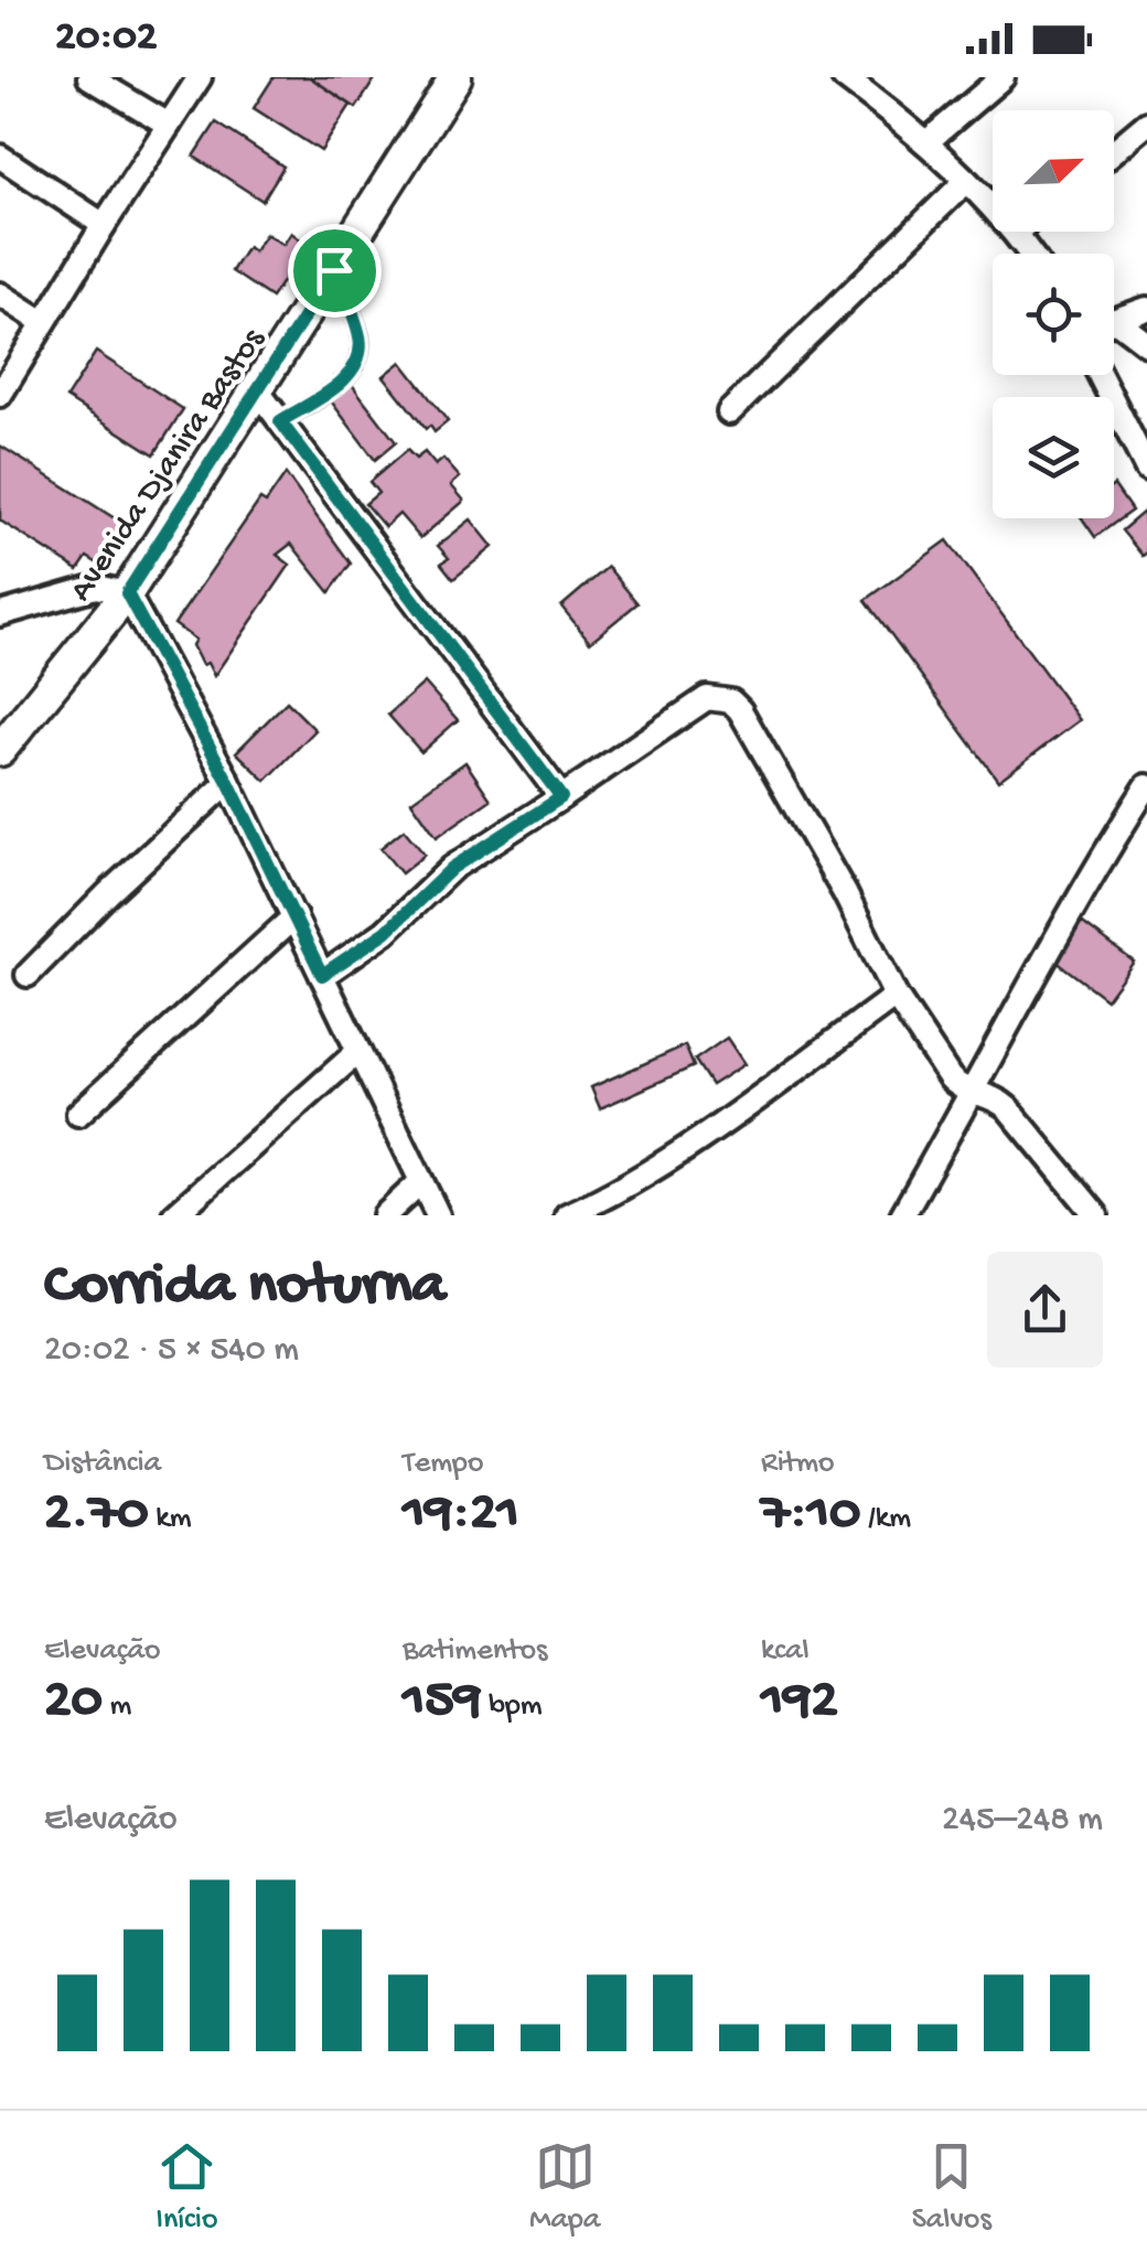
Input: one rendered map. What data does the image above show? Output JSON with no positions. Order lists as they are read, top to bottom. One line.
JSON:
{"streets":{"main road":["Avenida Djanira Bastos"]},"north":"top right","page":{"status":"20:02","heading":["Corrida noturna","20:02 · 5 × 540 m"],"stats":[["Distância","2.70 km"],["Tempo","19:21"],["Ritmo","7:10 /km"],["Elevação","20 m"],["Batimentos","159 bpm"],["kcal","192"]],"chart":["Elevação","245–248 m"],"tabs":["Início","Mapa","Salvos"]}}
